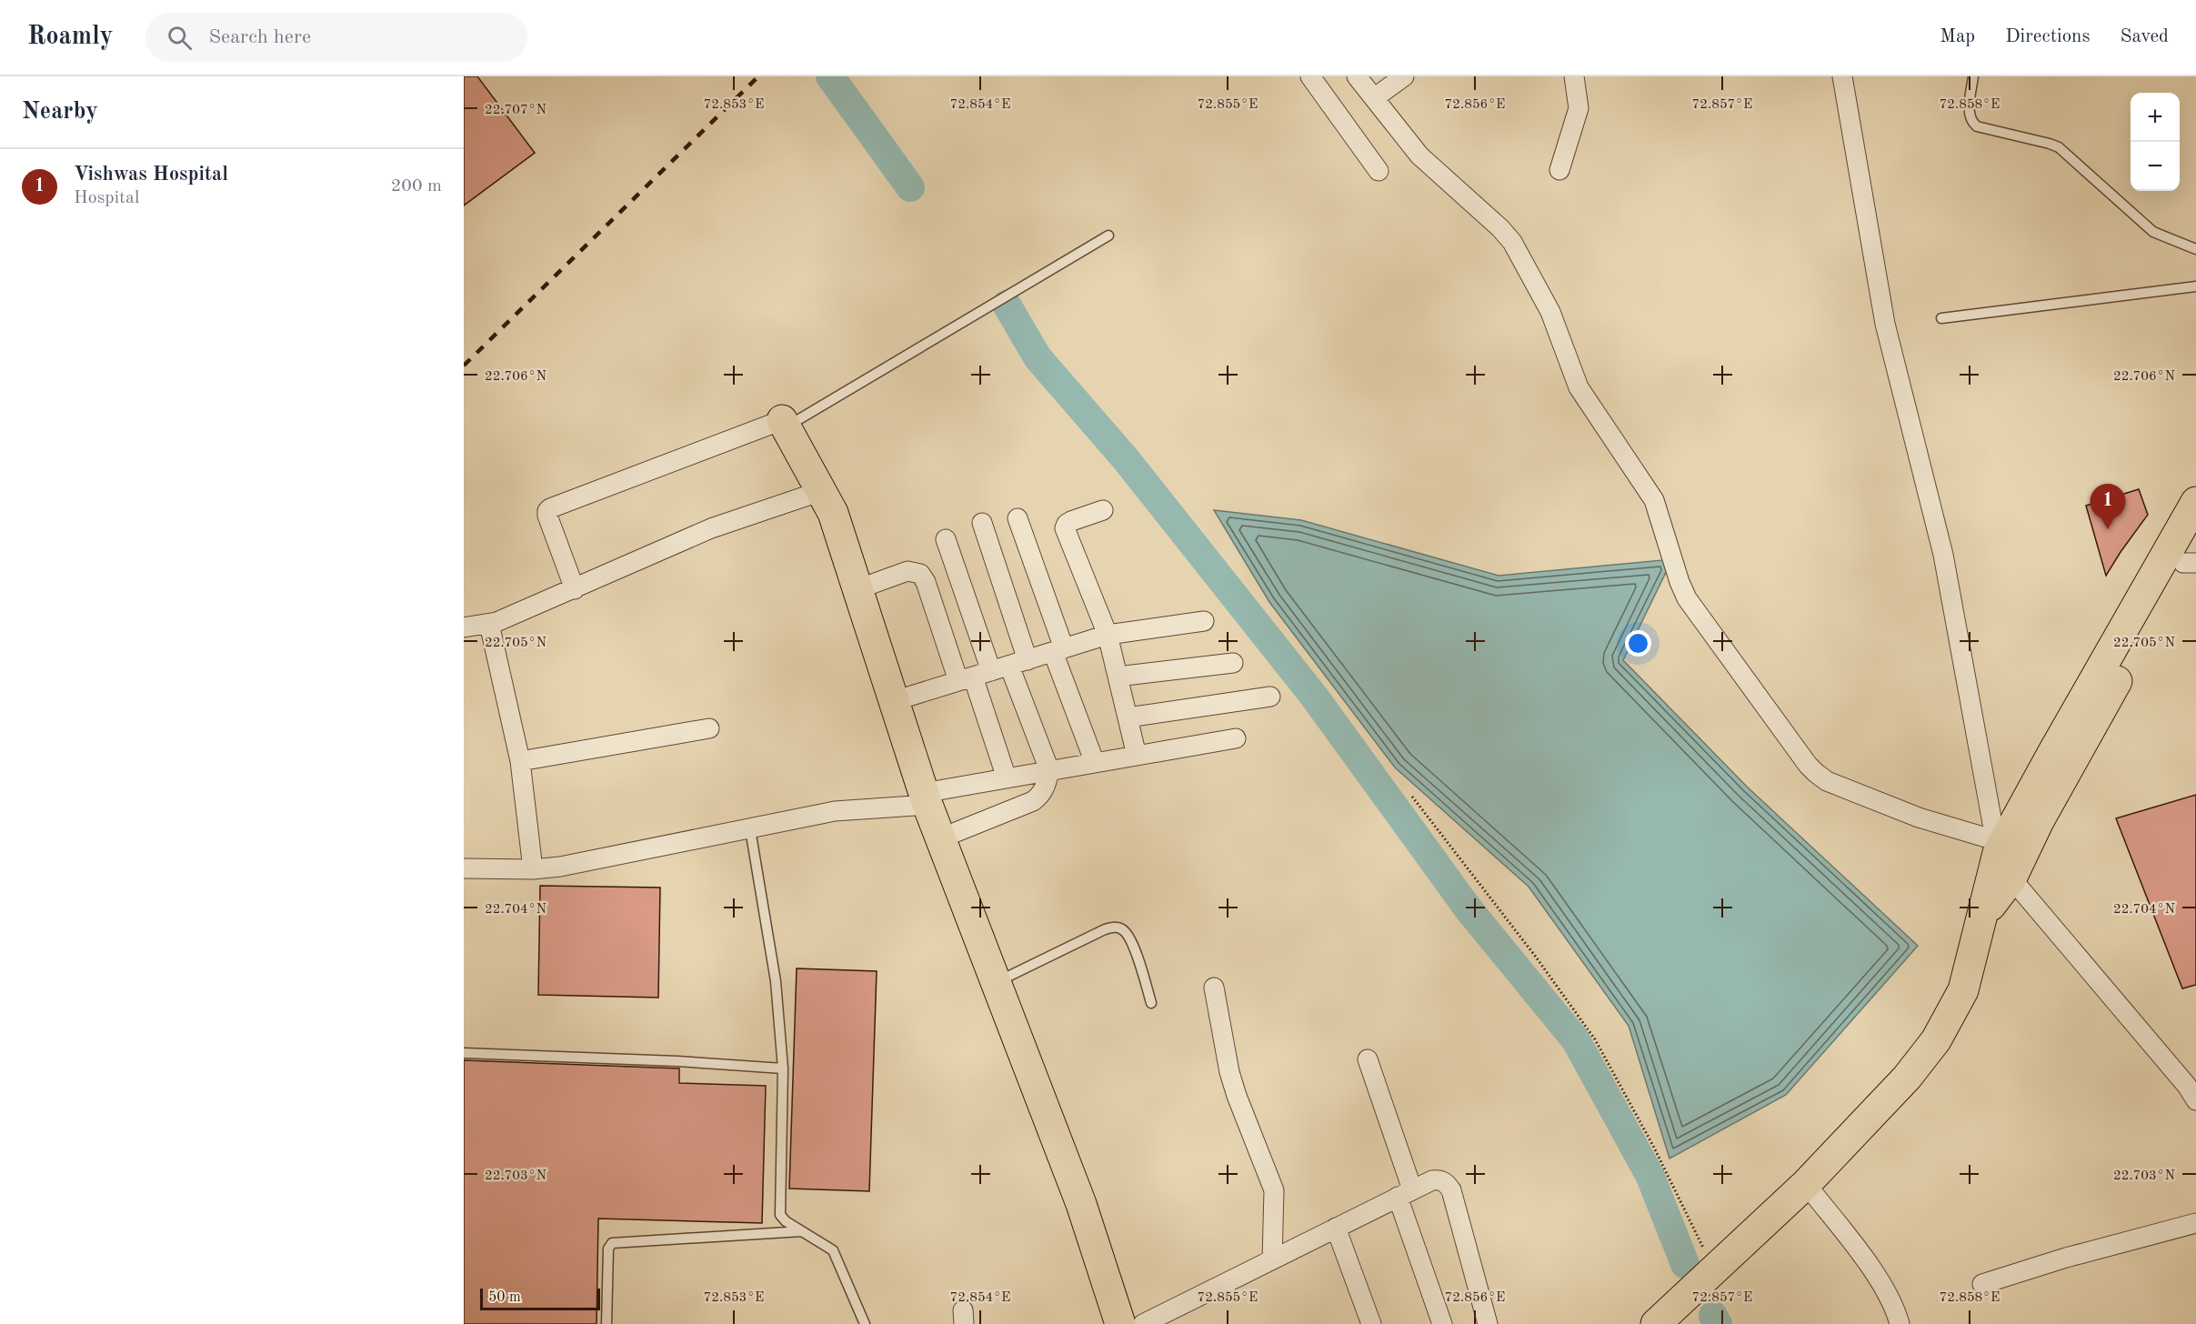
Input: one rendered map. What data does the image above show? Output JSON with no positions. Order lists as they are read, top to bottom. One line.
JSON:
{"scale_bar":"50 m","page":{"header":"Roamly","search":"Search here","nav":["Map","Directions","Saved"],"heading":"Nearby","map_buttons":["+","−"],"list":[{"mark":"1","name":"Vishwas Hospital","note":"Hospital","value":"200 m"}],"pins":"1","scale":"50 m"},"coordinates":["72.853°E","72.854°E","72.855°E","72.856°E","72.857°E","72.858°E","22.707°N","22.706°N","22.705°N","22.704°N","22.703°N"]}
